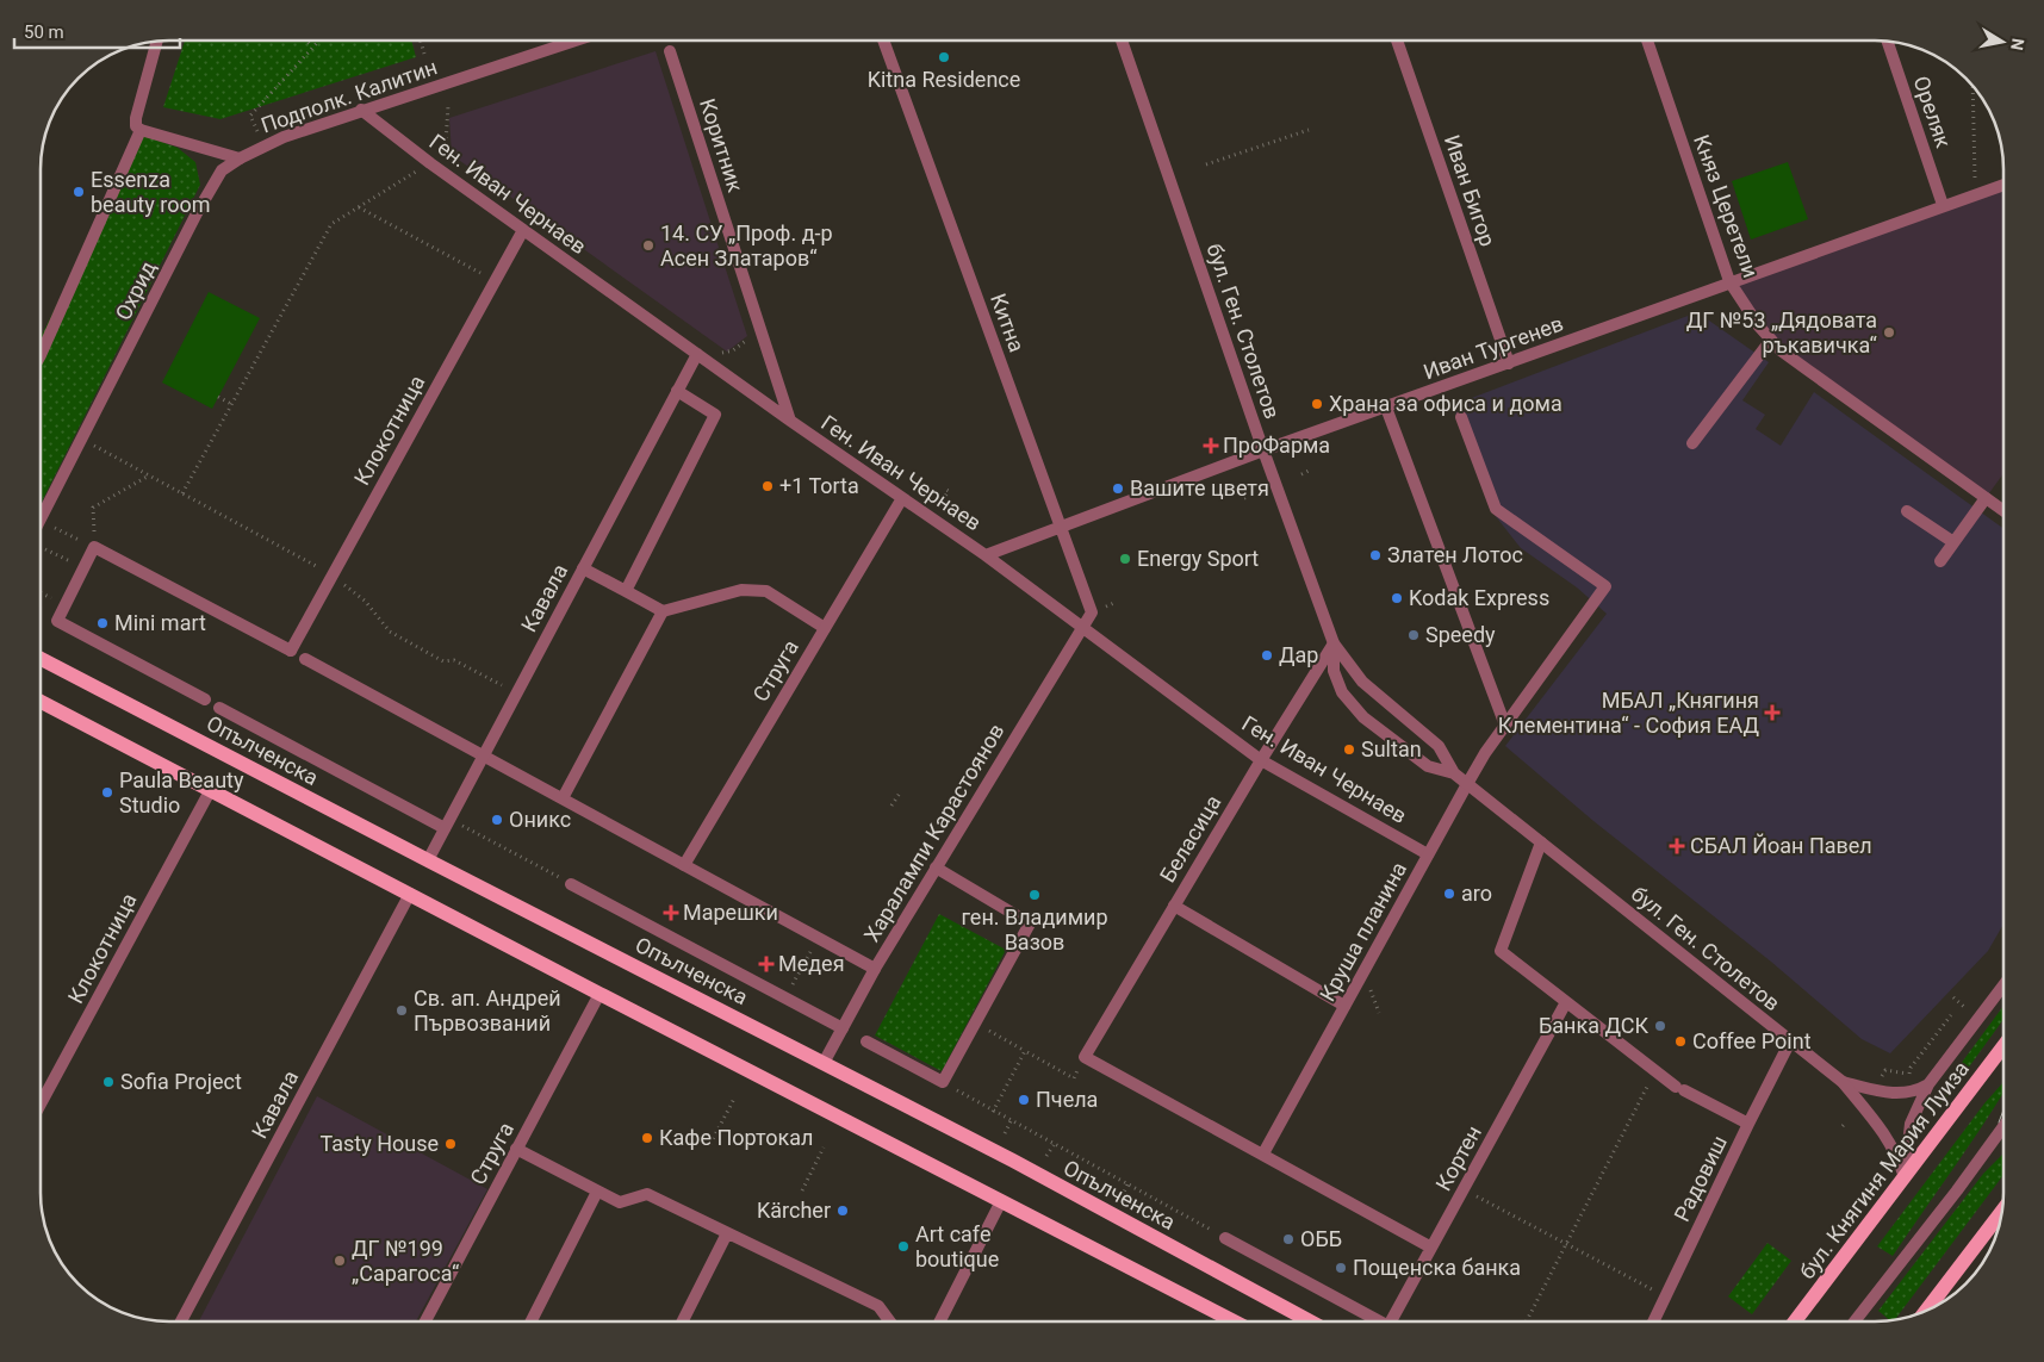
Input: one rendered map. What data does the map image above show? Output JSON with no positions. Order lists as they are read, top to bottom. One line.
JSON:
{"streets":{"main road":["Опълченска","бул. Княгиня Мария Луиза"],"street":["Подполк. Калитин","Ореляк","Коритник","Иван Бигор","Ген. Иван Чернаев","Княз Церетели","Охрид","Китна","бул. Ген. Столетов","Иван Тургенев","Клокотница","Кавала","Струга","Харалампи Карастоянов","Беласица","Круша планина","Кортен","Радовиш"]},"crossings":[["Подполк. Калитин","Ген. Иван Чернаев"],["Подполк. Калитин","Охрид"],["Ореляк","Иван Тургенев"],["Коритник","Ген. Иван Чернаев"],["Иван Бигор","Иван Тургенев"],["Ген. Иван Чернаев","Китна"],["Ген. Иван Чернаев","Иван Тургенев"],["Ген. Иван Чернаев","Клокотница"],["Ген. Иван Чернаев","Кавала"],["Ген. Иван Чернаев","Струга"],["Ген. Иван Чернаев","Харалампи Карастоянов"],["Ген. Иван Чернаев","Беласица"],["Ген. Иван Чернаев","Круша планина"],["Княз Церетели","Иван Тургенев"],["Китна","Иван Тургенев"],["Китна","Харалампи Карастоянов"],["бул. Ген. Столетов","Иван Тургенев"],["бул. Ген. Столетов","Беласица"],["бул. Ген. Столетов","Круша планина"],["бул. Ген. Столетов","бул. Княгиня Мария Луиза"],["бул. Ген. Столетов","Радовиш"],["Кавала","Опълченска"],["Опълченска","Харалампи Карастоянов"]],"places":{"other":["Kitna Residence","Essenza beauty room","14. СУ „Проф. д-р Асен Златаров“","ДГ №53 „Дядовата ръкавичка“","Храна за офиса и дома","+1 Torta","Вашите цветя","Златен Лотос","Energy Sport","Kodak Express","Mini mart","Speedy","Дар","Sultan","Paula Beauty Studio","Оникс","aro","ген. Владимир Вазов","Св. ап. Андрей Първозваний","Банка ДСК","Coffee Point","Sofia Project","Пчела","Кафе Портокал","Tasty House","Kärcher","ОББ","Art cafe boutique","ДГ №199 „Сарагоса“","Пощенска банка"],"health":["ПроФарма","МБАЛ „Княгиня Клементина“ - София ЕАД","СБАЛ Йоан Павел","Марешки","Медея"]},"scale_bar":"50 m","north":"right"}
